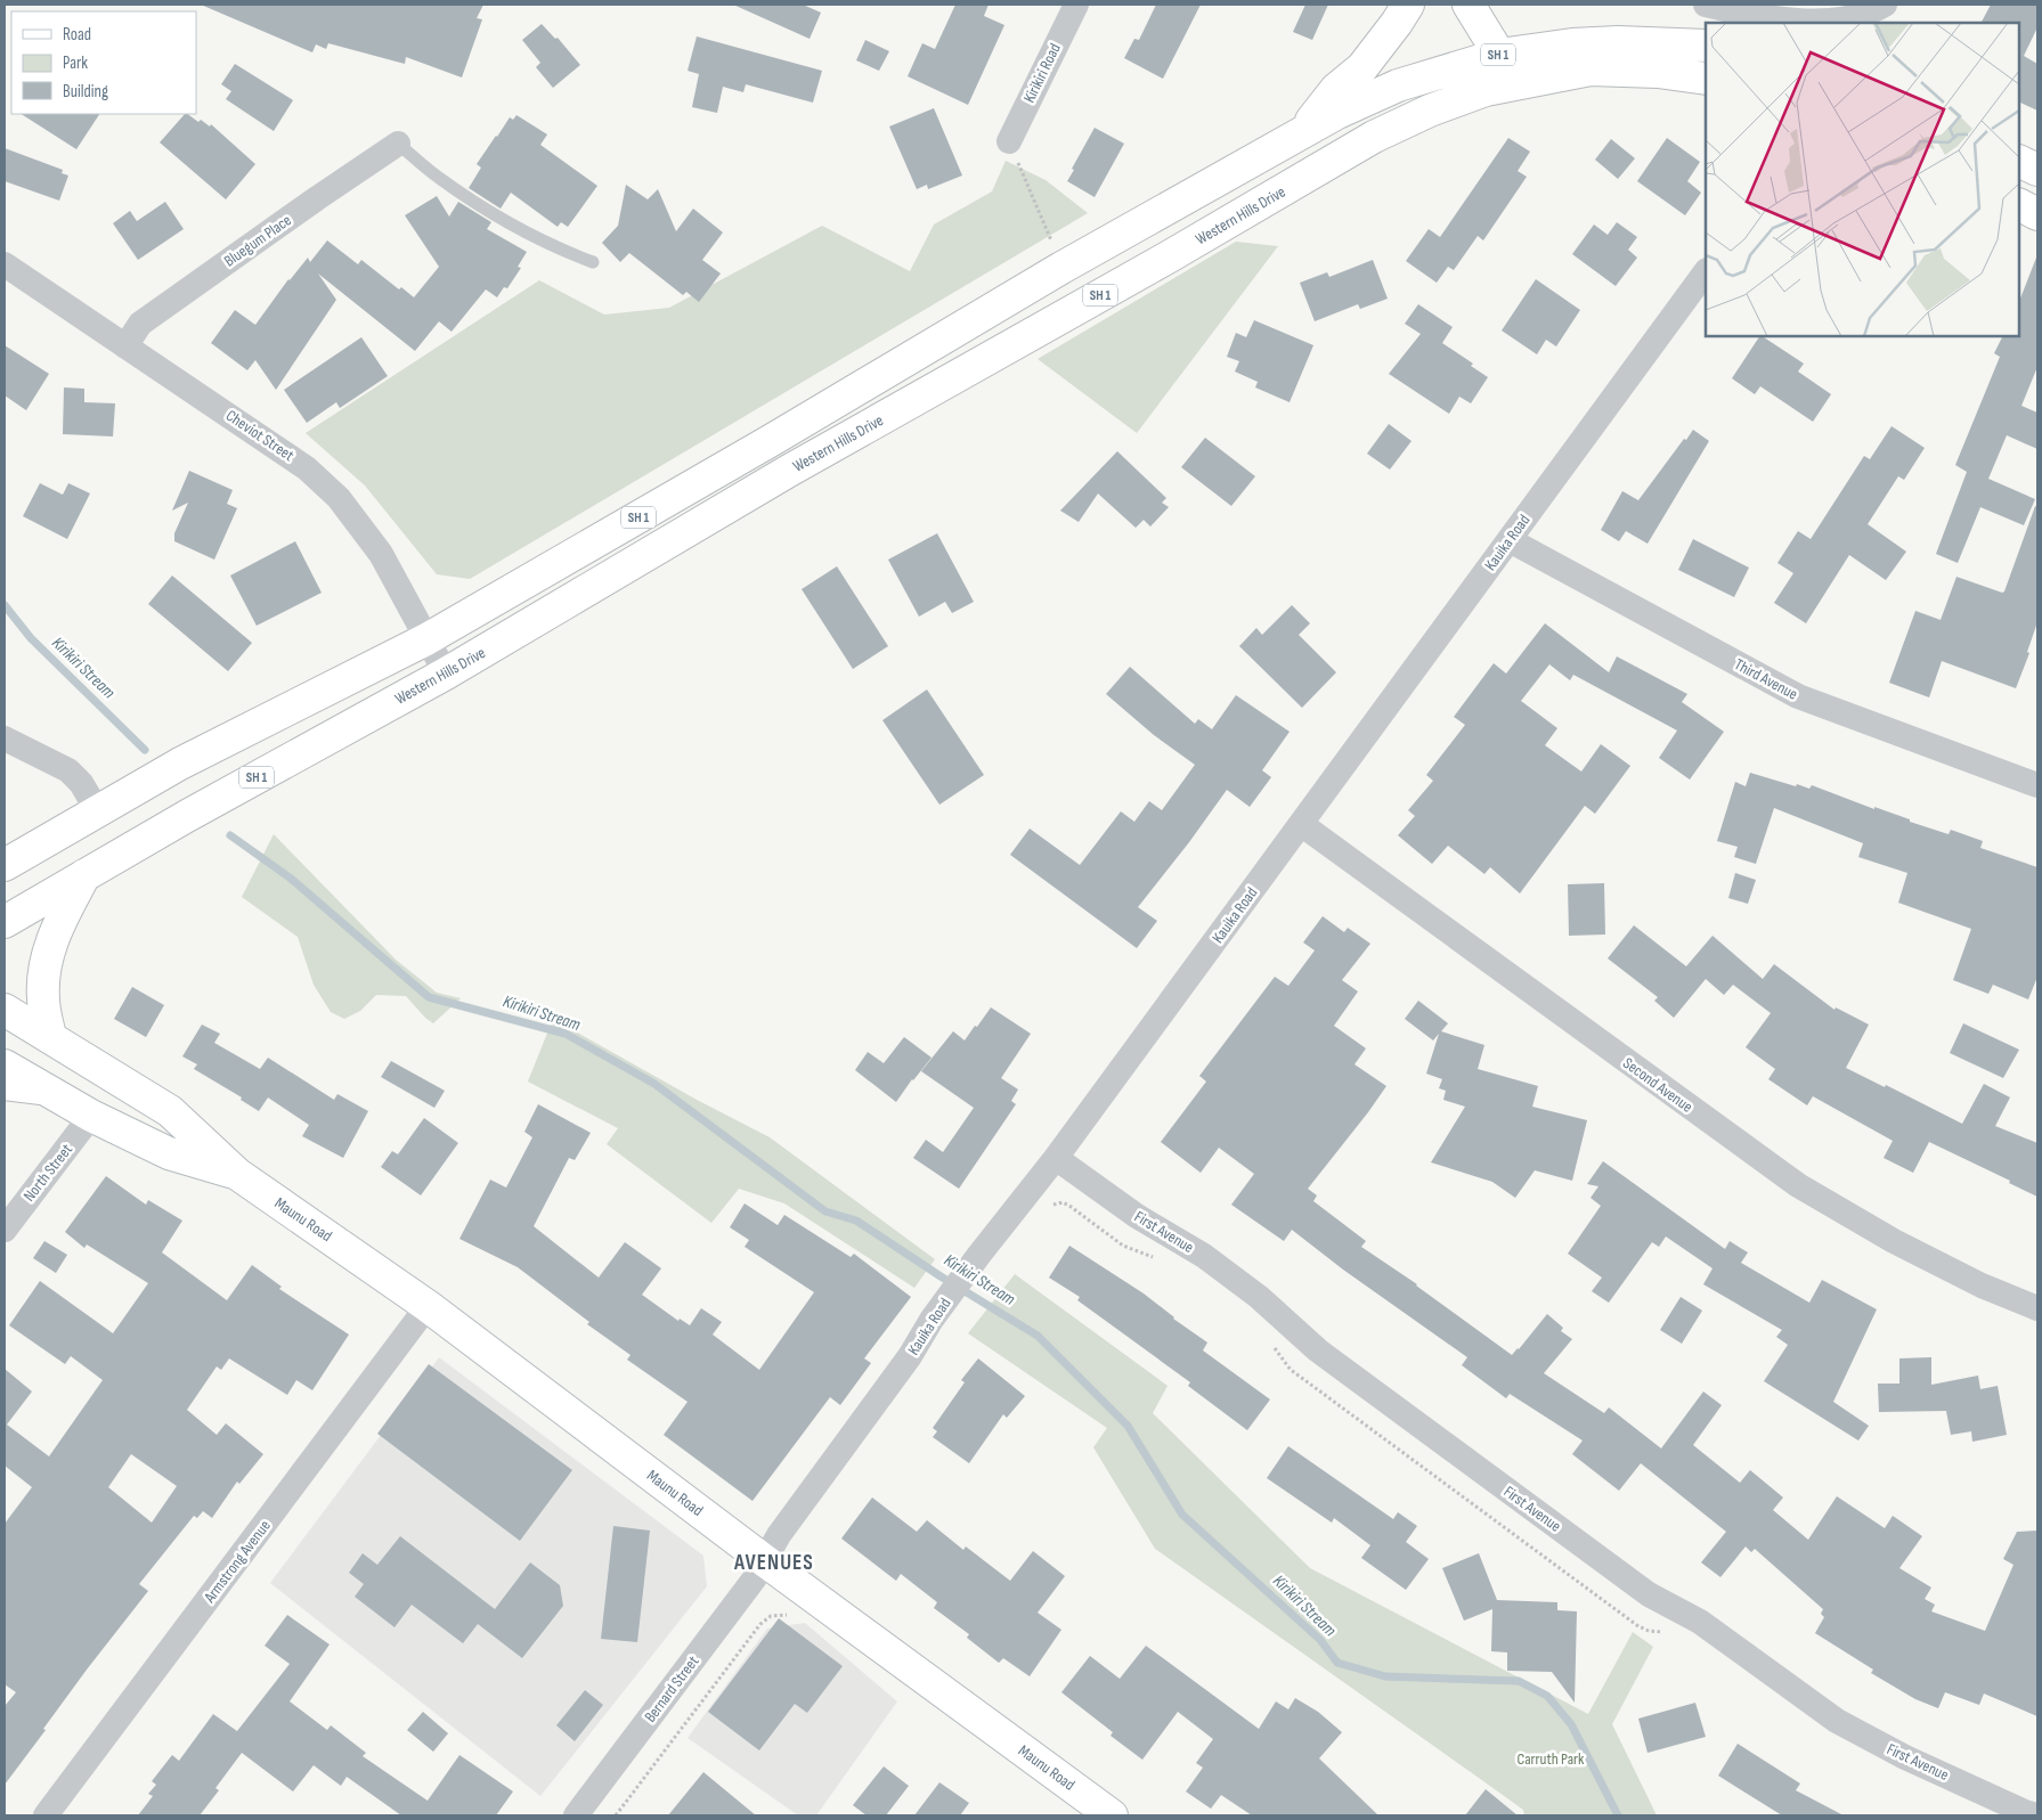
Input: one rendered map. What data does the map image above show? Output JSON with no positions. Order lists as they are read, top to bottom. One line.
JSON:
{"streets":{"main road":["SH 1","Western Hills Drive","Maunu Road"],"street":["Kirikiri Road","Bluegum Place","Cheviot Street","Kauika Road","Third Avenue","Second Avenue","North Street","First Avenue","Armstrong Avenue","Bernard Street"]},"crossings":[["SH 1","Cheviot Street"],["Western Hills Drive","Cheviot Street"],["Bluegum Place","Cheviot Street"],["Kauika Road","Third Avenue"],["Kauika Road","Second Avenue"],["Kauika Road","Maunu Road"],["Kauika Road","First Avenue"],["Kauika Road","Bernard Street"],["North Street","Maunu Road"],["Maunu Road","Armstrong Avenue"],["Maunu Road","Bernard Street"]],"districts":["AVENUES"],"water":["Kirikiri Stream"],"parks":["Carruth Park"],"legend":["Road","Park","Building"]}
